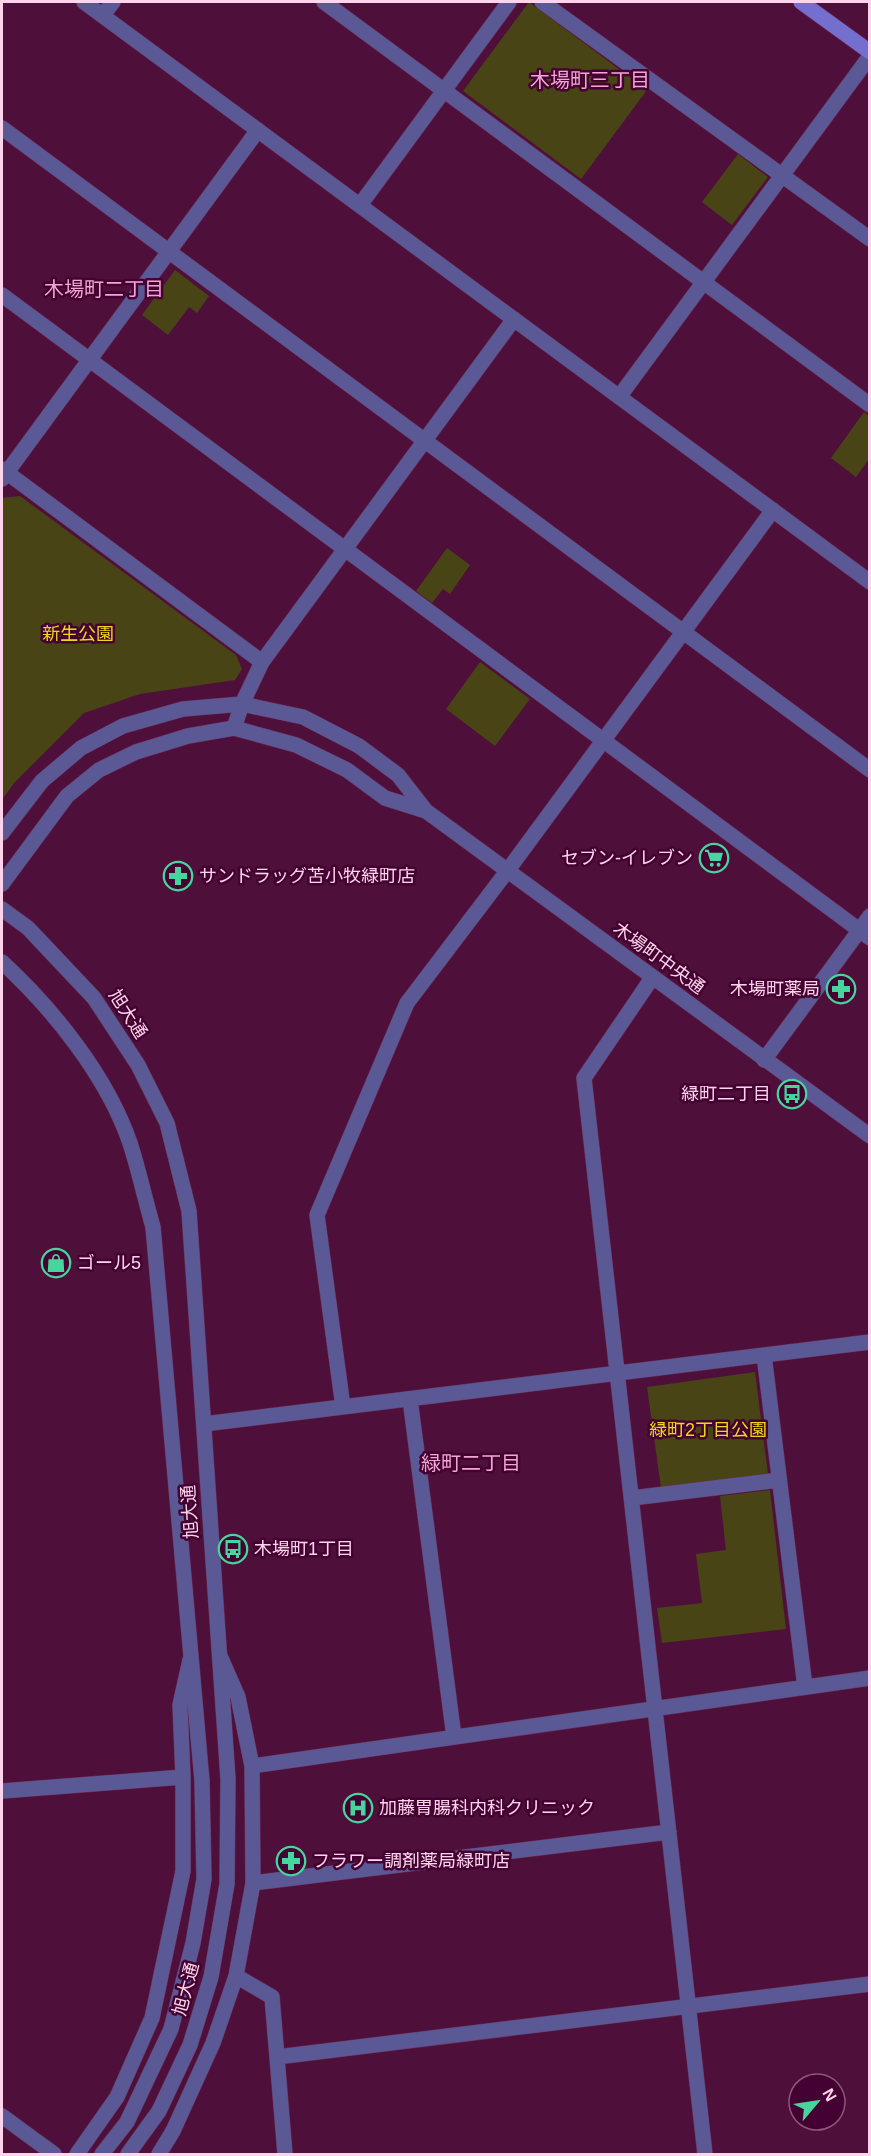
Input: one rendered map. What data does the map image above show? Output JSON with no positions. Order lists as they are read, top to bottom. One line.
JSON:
{"streets":{"street":["木場町中央通","旭大通"]},"districts":["木場町三丁目","木場町二丁目","緑町二丁目"],"parks":["新生公園","緑町2丁目公園"],"places":{"supermarket":["セブン-イレブン"],"pharmacy":["サンドラッグ苫小牧緑町店","木場町薬局","フラワー調剤薬局緑町店"],"bus stop":["緑町二丁目","木場町1丁目"],"shop":["ゴール5"],"hospital":["加藤胃腸科内科クリニック"]},"north":"top right"}
